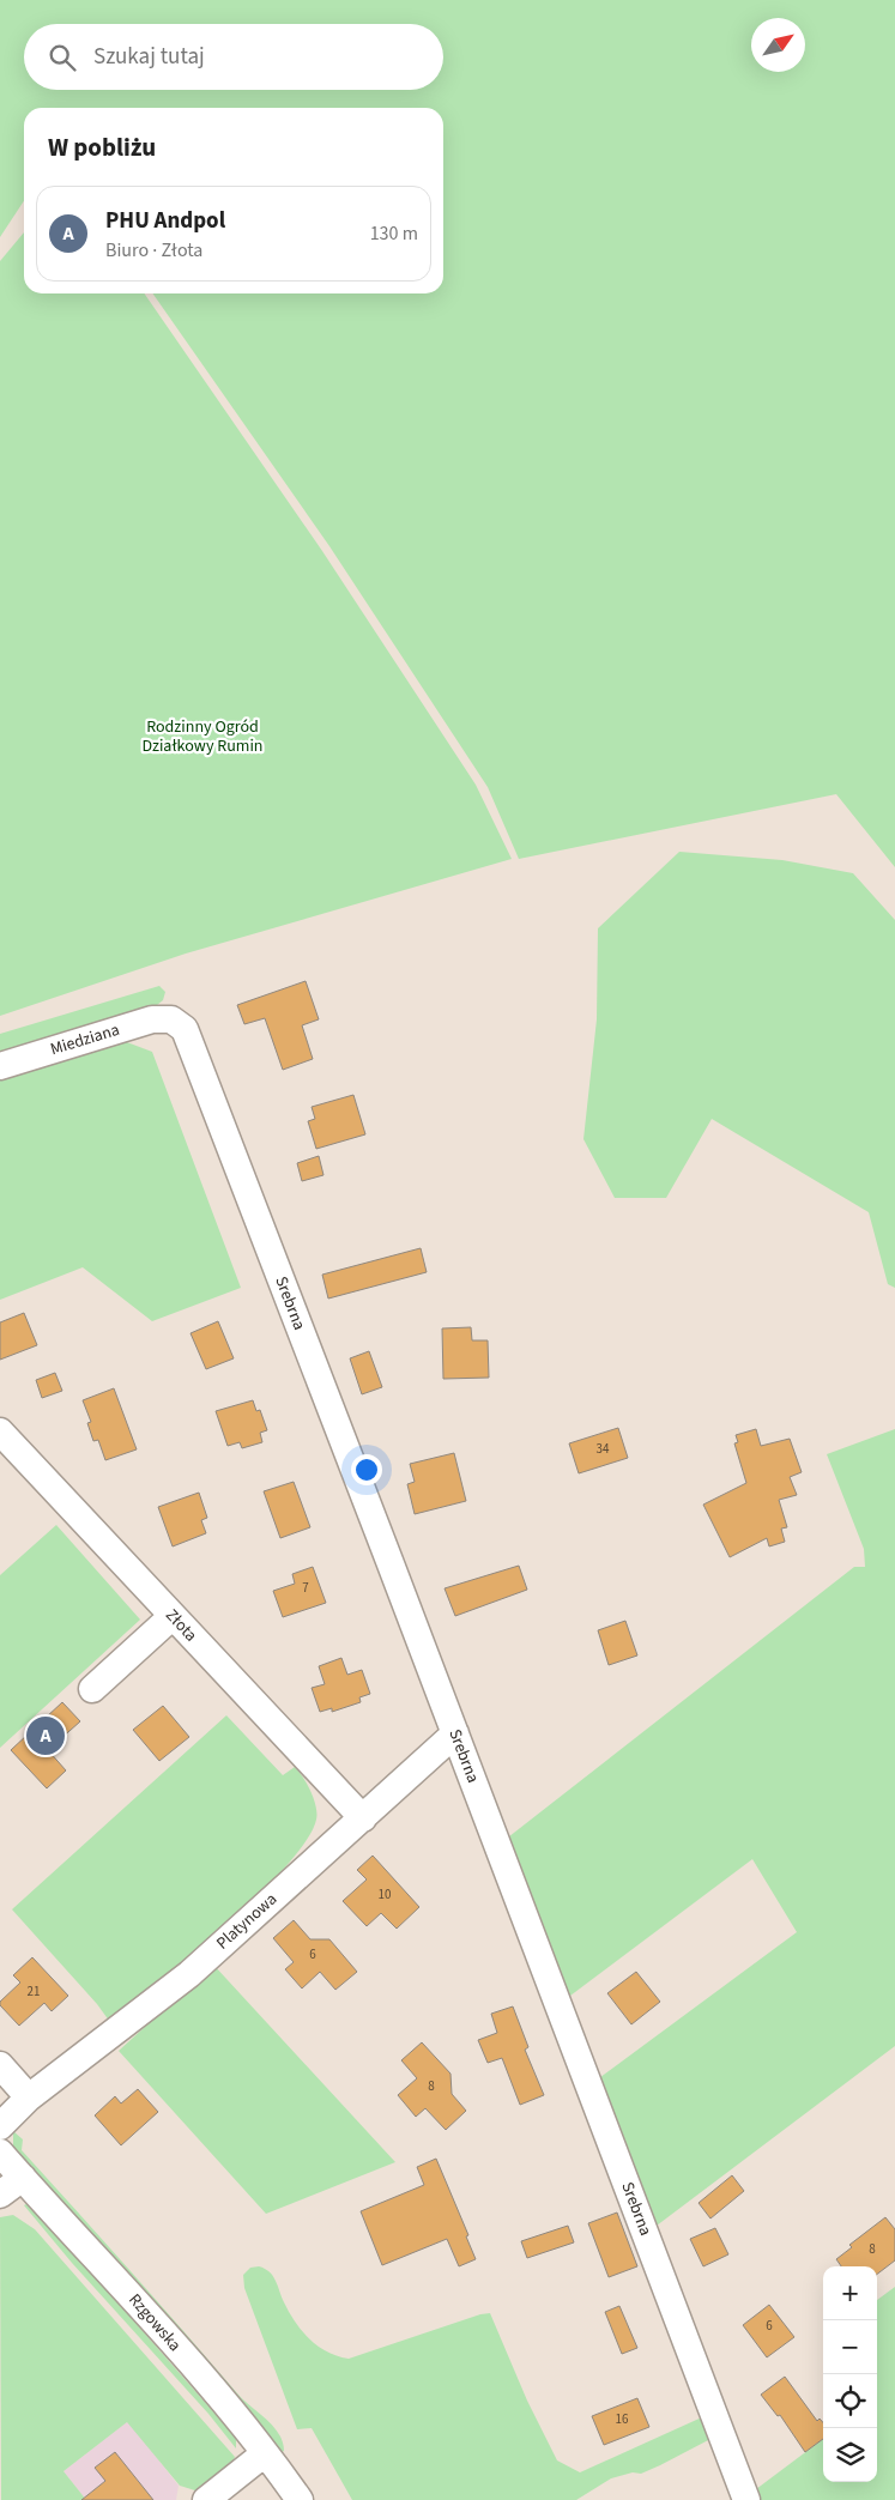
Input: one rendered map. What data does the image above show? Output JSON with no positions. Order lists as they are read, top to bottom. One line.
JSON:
{"streets":{"street":["Miedziana","Srebrna","Złota","Platynowa","Rzgowska"]},"crossings":[["Miedziana","Srebrna"],["Srebrna","Platynowa"],["Złota","Platynowa"]],"parks":["Rodzinny Ogród Działkowy Rumin"],"house_numbers":["34","7","10","6","21","8","8","6","16"],"north":"top right","page":{"search":"Szukaj tutaj","heading":"W pobliżu","list":[{"mark":"A","name":"PHU Andpol","note":"Biuro · Złota","value":"130 m"}],"pins":"A","map_buttons":["+","−"]}}
